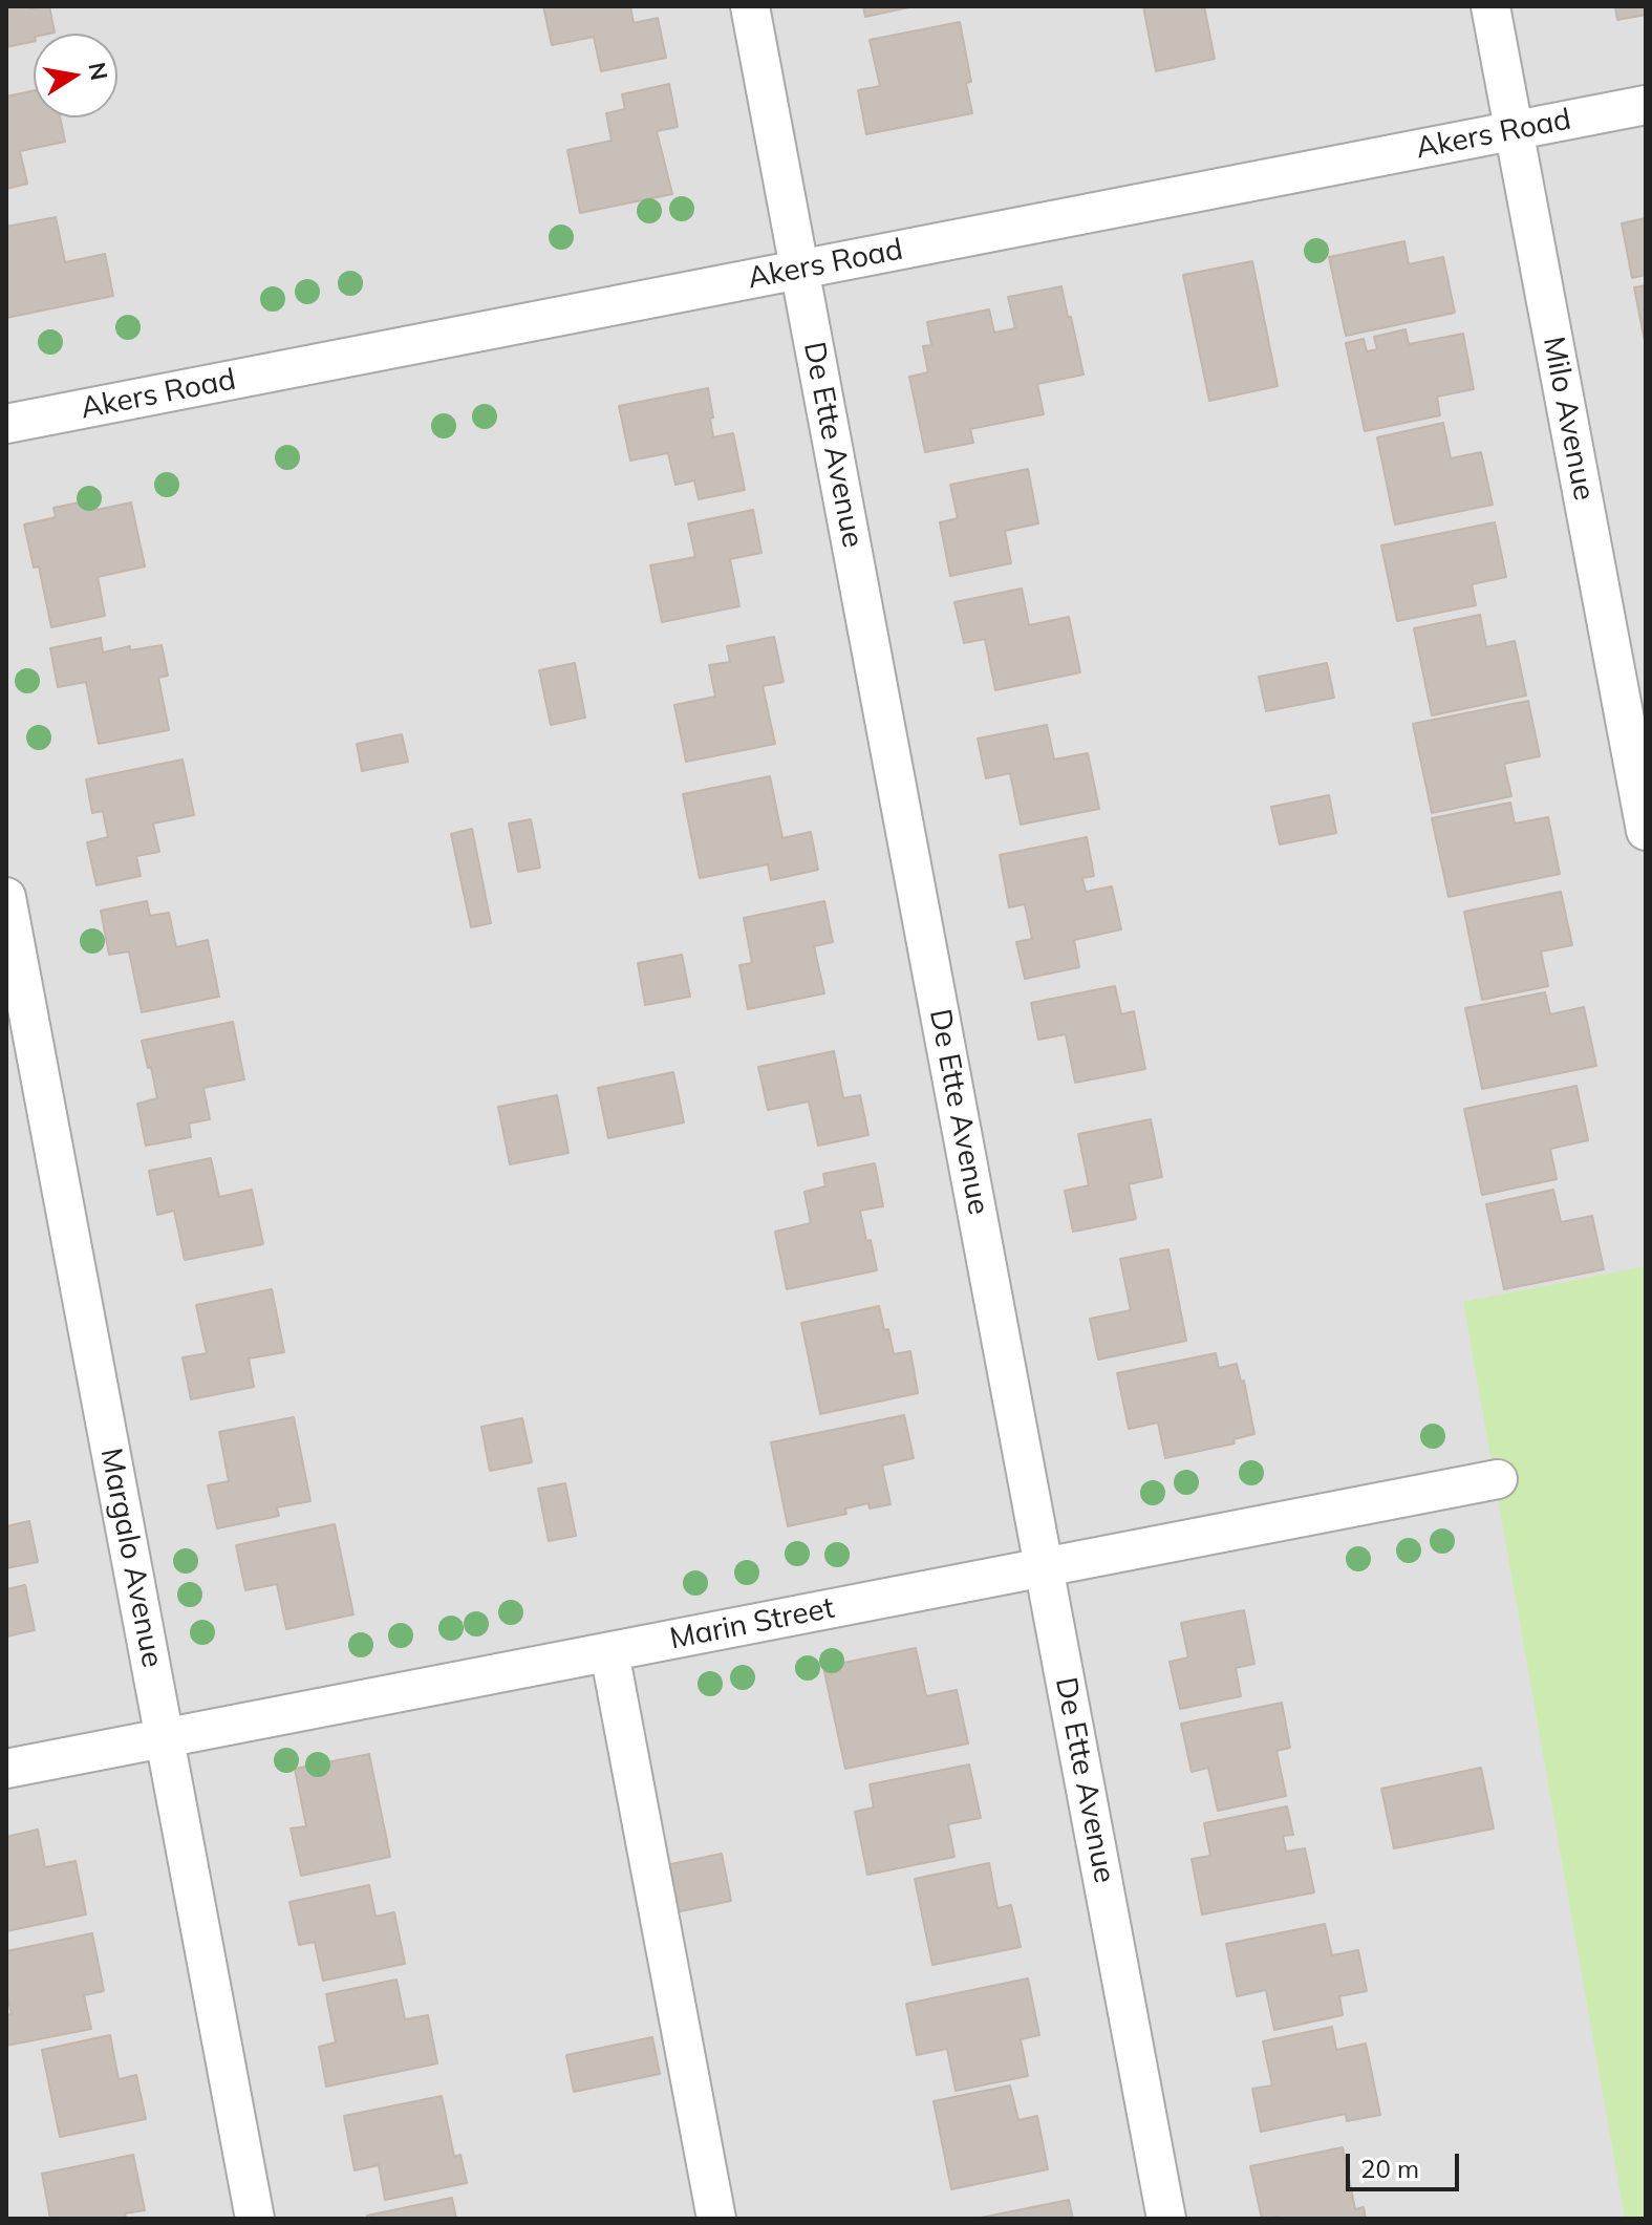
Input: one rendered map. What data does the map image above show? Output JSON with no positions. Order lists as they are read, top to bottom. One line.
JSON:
{"streets":{"street":["Akers Road","Milo Avenue","De Ette Avenue","Margalo Avenue","Marin Street"]},"crossings":[["Akers Road","Milo Avenue"],["Akers Road","De Ette Avenue"],["De Ette Avenue","Marin Street"],["Margalo Avenue","Marin Street"]],"scale_bar":"20 m","north":"right"}
